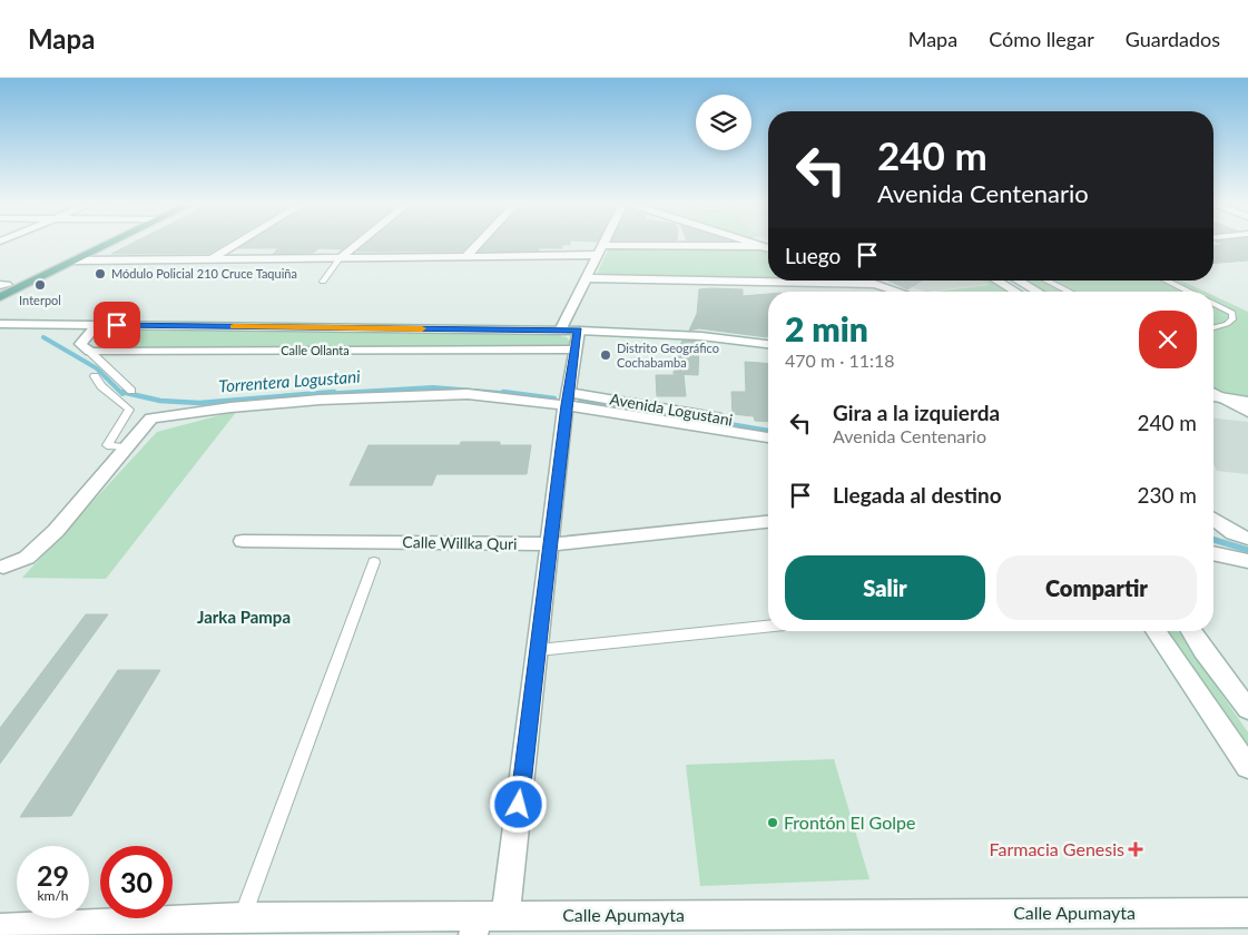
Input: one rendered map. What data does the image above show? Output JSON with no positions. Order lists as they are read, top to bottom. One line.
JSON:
{"streets":{"street":["Calle Ollanta","Avenida Logustani","Calle Willka Quri","Calle Apumayta"]},"districts":["Jarka Pampa"],"water":["Torrentera Logustani"],"places":{"other":["Módulo Policial 210 Cruce Taquiña","Interpol","Distrito Geográfico Cochabamba","Frontón El Golpe"],"health":["Farmacia Genesis"]},"page":{"header":"Mapa","nav":["Mapa","Cómo llegar","Guardados"],"turn":["240 m","Avenida Centenario"],"then":"Luego","heading":["2 min","470 m · 11:18"],"list":[{"name":"Gira a la izquierda","note":"Avenida Centenario","value":"240 m"},{"name":"Llegada al destino","value":"230 m"}],"buttons":["Salir","Compartir"],"speed":"29 km/h","limit":"30"}}
